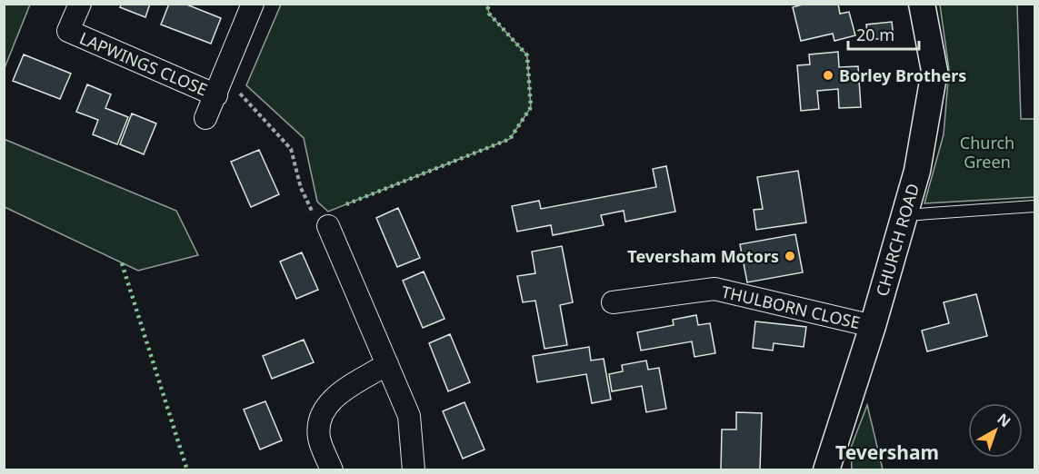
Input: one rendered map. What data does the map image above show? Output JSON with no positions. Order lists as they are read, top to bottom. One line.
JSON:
{"streets":{"street":["LAPWINGS CLOSE","CHURCH ROAD","THULBORN CLOSE"]},"crossings":[["CHURCH ROAD","THULBORN CLOSE"]],"districts":["Teversham"],"parks":["Church Green"],"places":["Borley Brothers","Teversham Motors"],"scale_bar":"20 m","north":"top right"}
